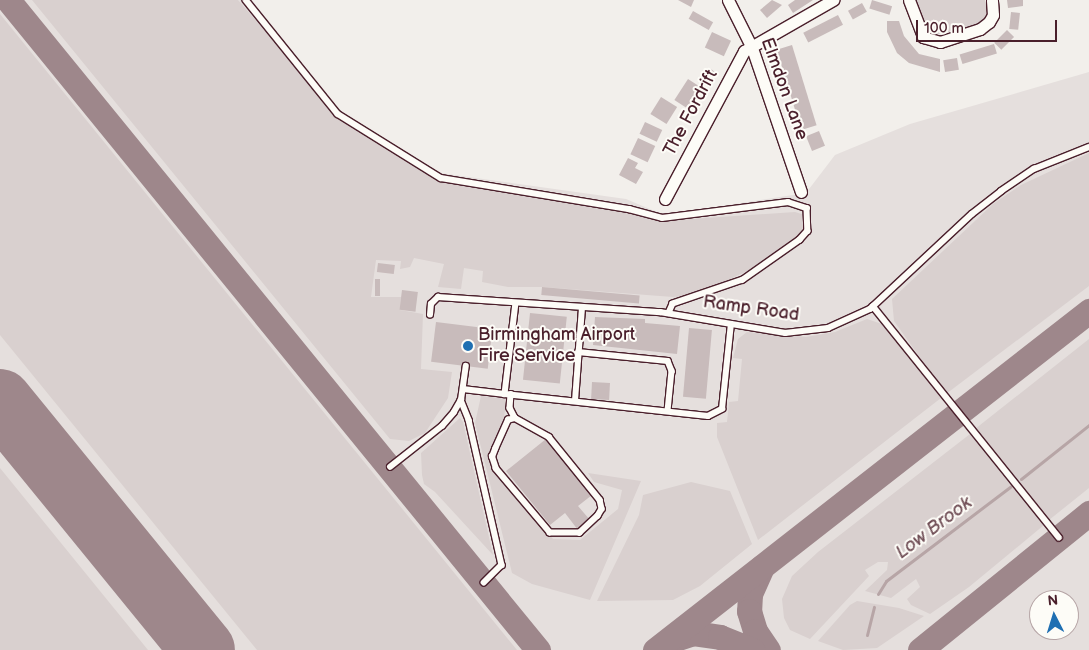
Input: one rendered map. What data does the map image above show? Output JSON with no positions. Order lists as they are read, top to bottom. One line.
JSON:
{"streets":{"street":["Elmdon Lane","The Fordrift"],"lane":["Ramp Road"]},"crossings":[["Elmdon Lane","The Fordrift"]],"water":["Low Brook"],"places":["Birmingham Airport Fire Service"],"scale_bar":"100 m","north":"top"}
